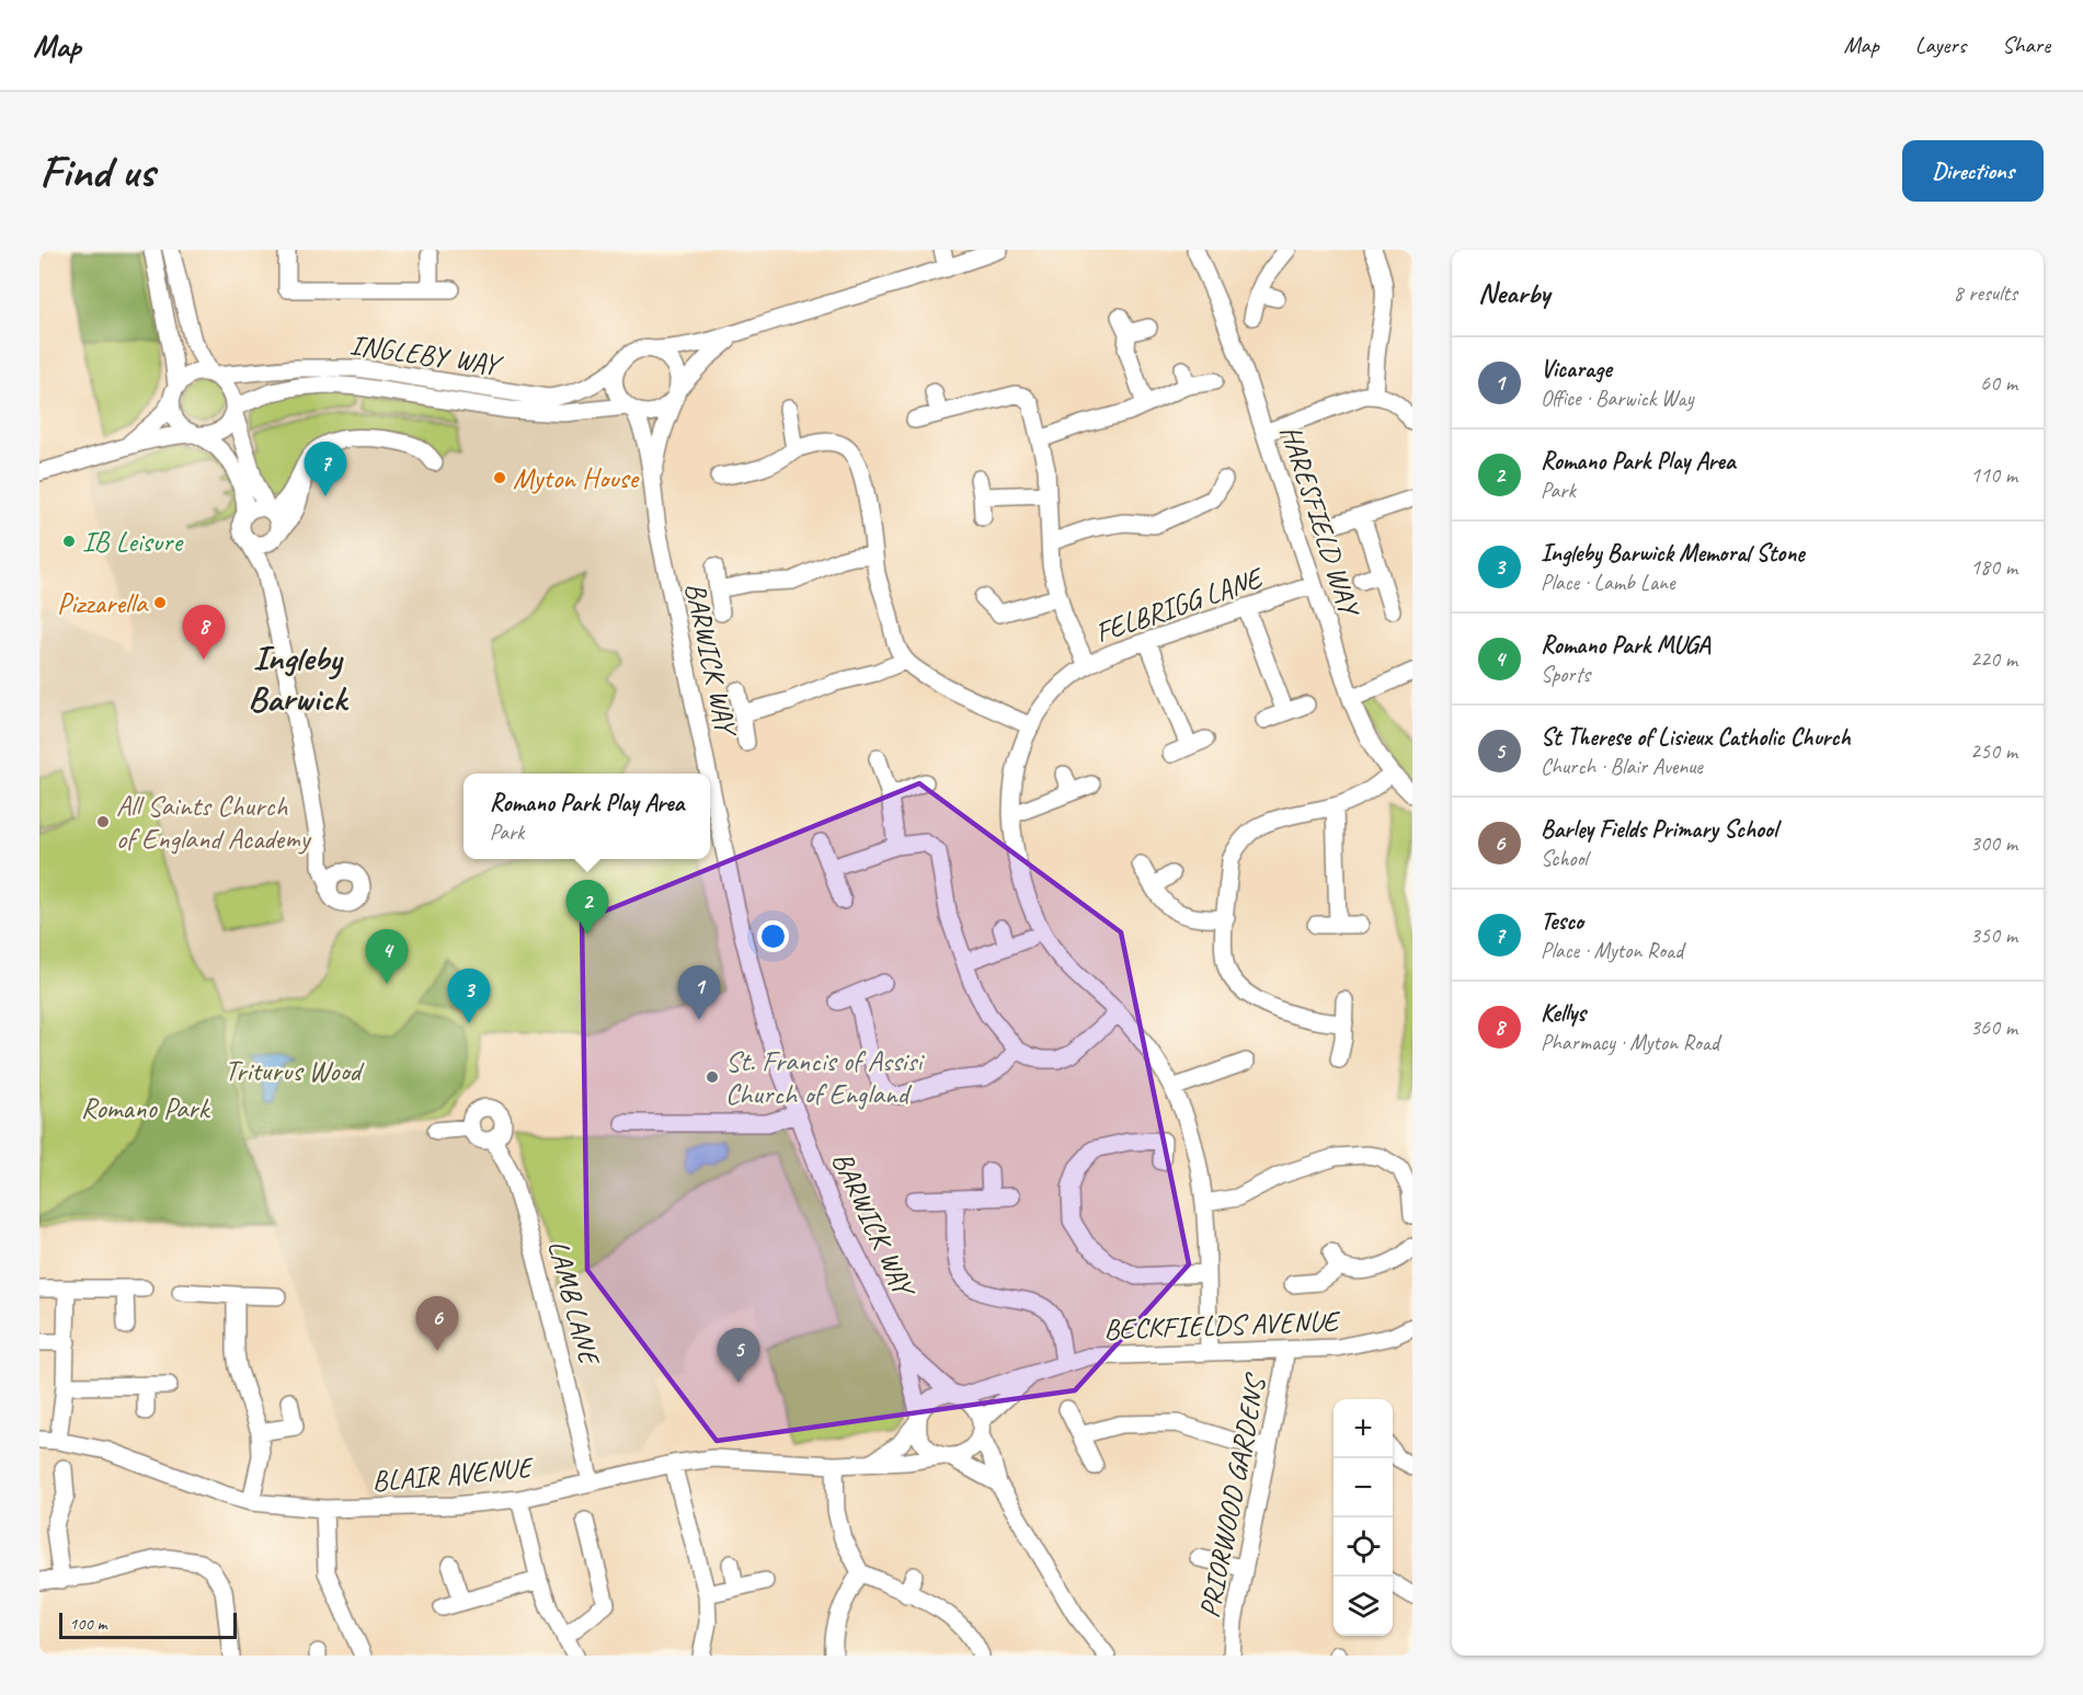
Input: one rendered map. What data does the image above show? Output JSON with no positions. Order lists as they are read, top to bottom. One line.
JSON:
{"streets":{"street":["INGLEBY WAY","HARESFIELD WAY","FELBRIGG LANE","BARWICK WAY","LAMB LANE","BECKFIELDS AVENUE","BLAIR AVENUE","PRIORWOOD GARDENS"]},"crossings":[["INGLEBY WAY","BARWICK WAY"],["HARESFIELD WAY","FELBRIGG LANE"],["FELBRIGG LANE","BECKFIELDS AVENUE"],["BARWICK WAY","BECKFIELDS AVENUE"],["BARWICK WAY","BLAIR AVENUE"],["LAMB LANE","BLAIR AVENUE"],["BECKFIELDS AVENUE","BLAIR AVENUE"],["BECKFIELDS AVENUE","PRIORWOOD GARDENS"]],"districts":["Ingleby Barwick"],"parks":["Triturus Wood","Romano Park"],"places":["Myton House","IB Leisure","Pizzarella","All Saints Church of England Academy","St. Francis of Assisi Church of England"],"scale_bar":"100 m","page":{"header":"Map","nav":["Map","Layers","Share"],"buttons":"Directions","title":"Find us","heading":["Nearby","8 results"],"list":[{"mark":"1","name":"Vicarage","note":"Office · Barwick Way","value":"60 m"},{"mark":"2","name":"Romano Park Play Area","note":"Park","value":"110 m"},{"mark":"3","name":"Ingleby Barwick Memoral Stone","note":"Place · Lamb Lane","value":"180 m"},{"mark":"4","name":"Romano Park MUGA","note":"Sports","value":"220 m"},{"mark":"5","name":"St Therese of Lisieux Catholic Church","note":"Church · Blair Avenue","value":"250 m"},{"mark":"6","name":"Barley Fields Primary School","note":"School","value":"300 m"},{"mark":"7","name":"Tesco","note":"Place · Myton Road","value":"350 m"},{"mark":"8","name":"Kellys","note":"Pharmacy · Myton Road","value":"360 m"}],"pins":["7","8","2","4","1","3","6","5"],"popup":["Romano Park Play Area","Park"],"map_buttons":["+","−"],"scale":"100 m"}}
